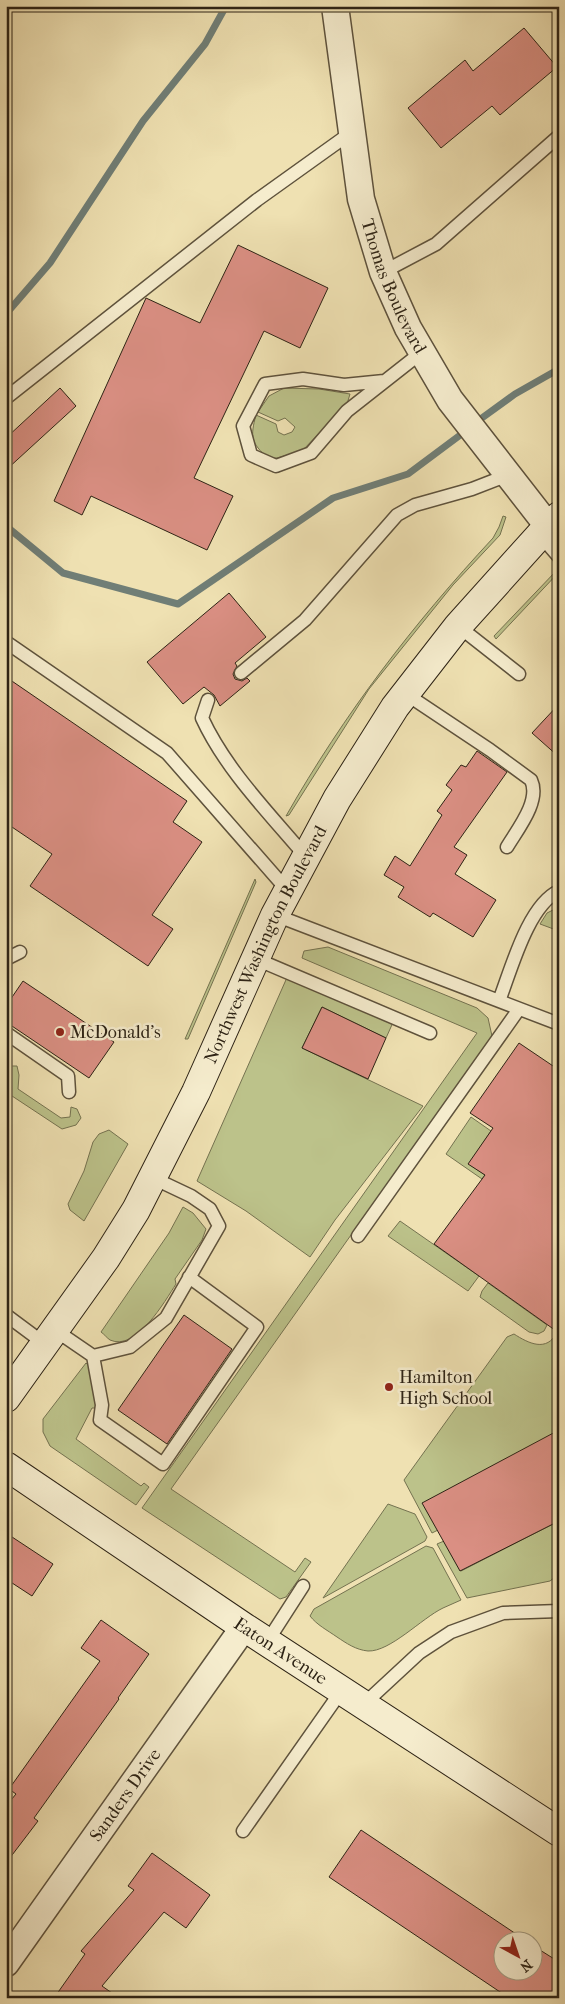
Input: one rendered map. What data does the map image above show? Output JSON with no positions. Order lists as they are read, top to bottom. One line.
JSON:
{"streets":{"main road":["Northwest Washington Boulevard","Eaton Avenue"],"street":["Thomas Boulevard","Sanders Drive"]},"crossings":[["Thomas Boulevard","Northwest Washington Boulevard"],["Eaton Avenue","Sanders Drive"]],"places":["McDonald's","Hamilton High School"],"north":"bottom right"}
